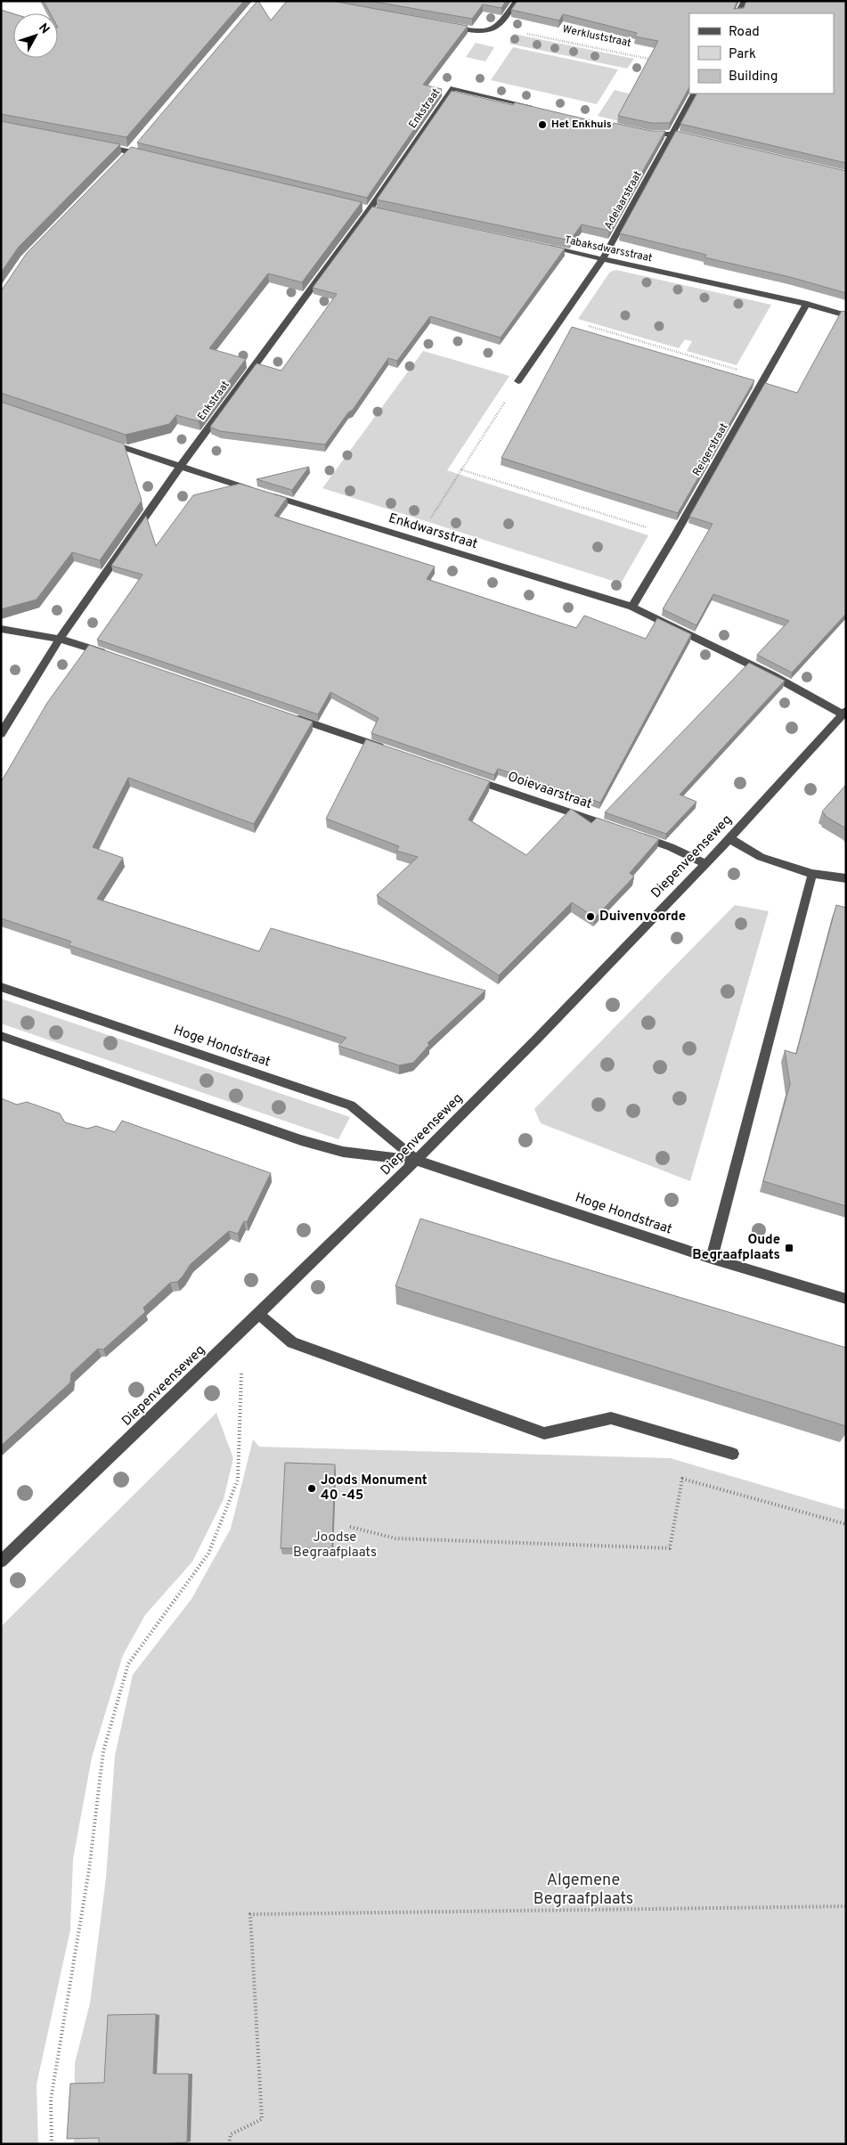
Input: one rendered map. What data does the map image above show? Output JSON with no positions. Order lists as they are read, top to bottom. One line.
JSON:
{"streets":{"street":["Enkstraat","Adelaarstraat","Tabaksdwarsstraat","Reigerstraat","Enkdwarsstraat","Ooievaarstraat","Diepenveenseweg","Hoge Hondstraat"],"path":["Werkluststraat"]},"crossings":[["Enkstraat","Enkdwarsstraat"],["Adelaarstraat","Tabaksdwarsstraat"],["Tabaksdwarsstraat","Reigerstraat"],["Reigerstraat","Enkdwarsstraat"],["Enkdwarsstraat","Diepenveenseweg"],["Diepenveenseweg","Hoge Hondstraat"]],"parks":["Joodse Begraafplaats","Algemene Begraafplaats"],"places":{"other":["Het Enkhuis","Duivenvoorde","Joods Monument 40 -45"],"transit":["Oude Begraafplaats"]},"legend":["Road","Park","Building"],"north":"top right"}
